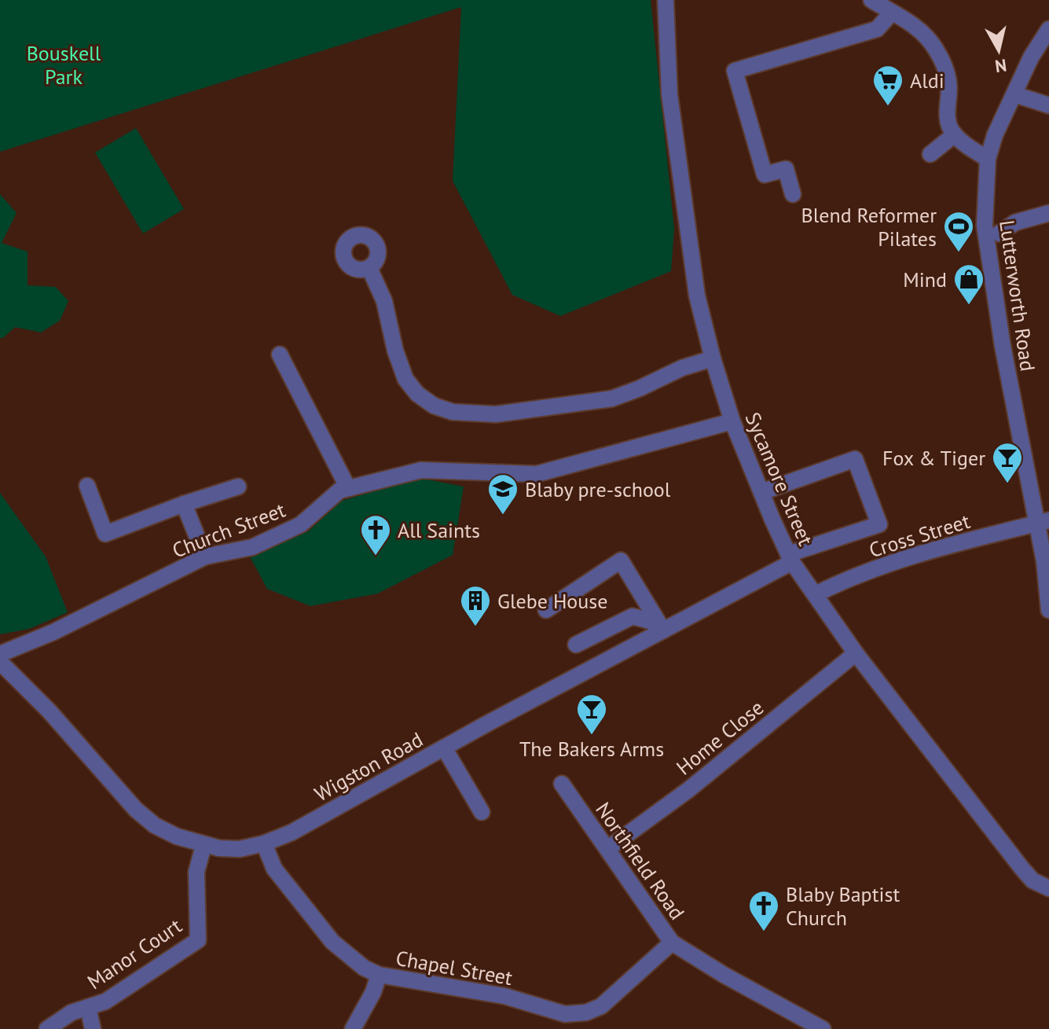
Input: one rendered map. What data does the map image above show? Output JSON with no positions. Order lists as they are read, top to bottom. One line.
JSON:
{"streets":{"street":["Lutterworth Road","Sycamore Street","Church Street","Cross Street","Home Close","Wigston Road","Northfield Road","Manor Court","Chapel Street"]},"crossings":[["Lutterworth Road","Cross Street"],["Sycamore Street","Church Street"],["Sycamore Street","Cross Street"],["Sycamore Street","Home Close"],["Sycamore Street","Wigston Road"],["Home Close","Northfield Road"],["Wigston Road","Manor Court"],["Wigston Road","Chapel Street"],["Northfield Road","Chapel Street"]],"parks":["Bouskell Park"],"places":{"supermarket":["Aldi"],"sports":["Blend Reformer Pilates"],"shop":["Mind"],"bar":["Fox & Tiger","The Bakers Arms"],"school or university":["Blaby pre-school"],"church":["All Saints","Blaby Baptist Church"],"building":["Glebe House"]},"north":"bottom"}
